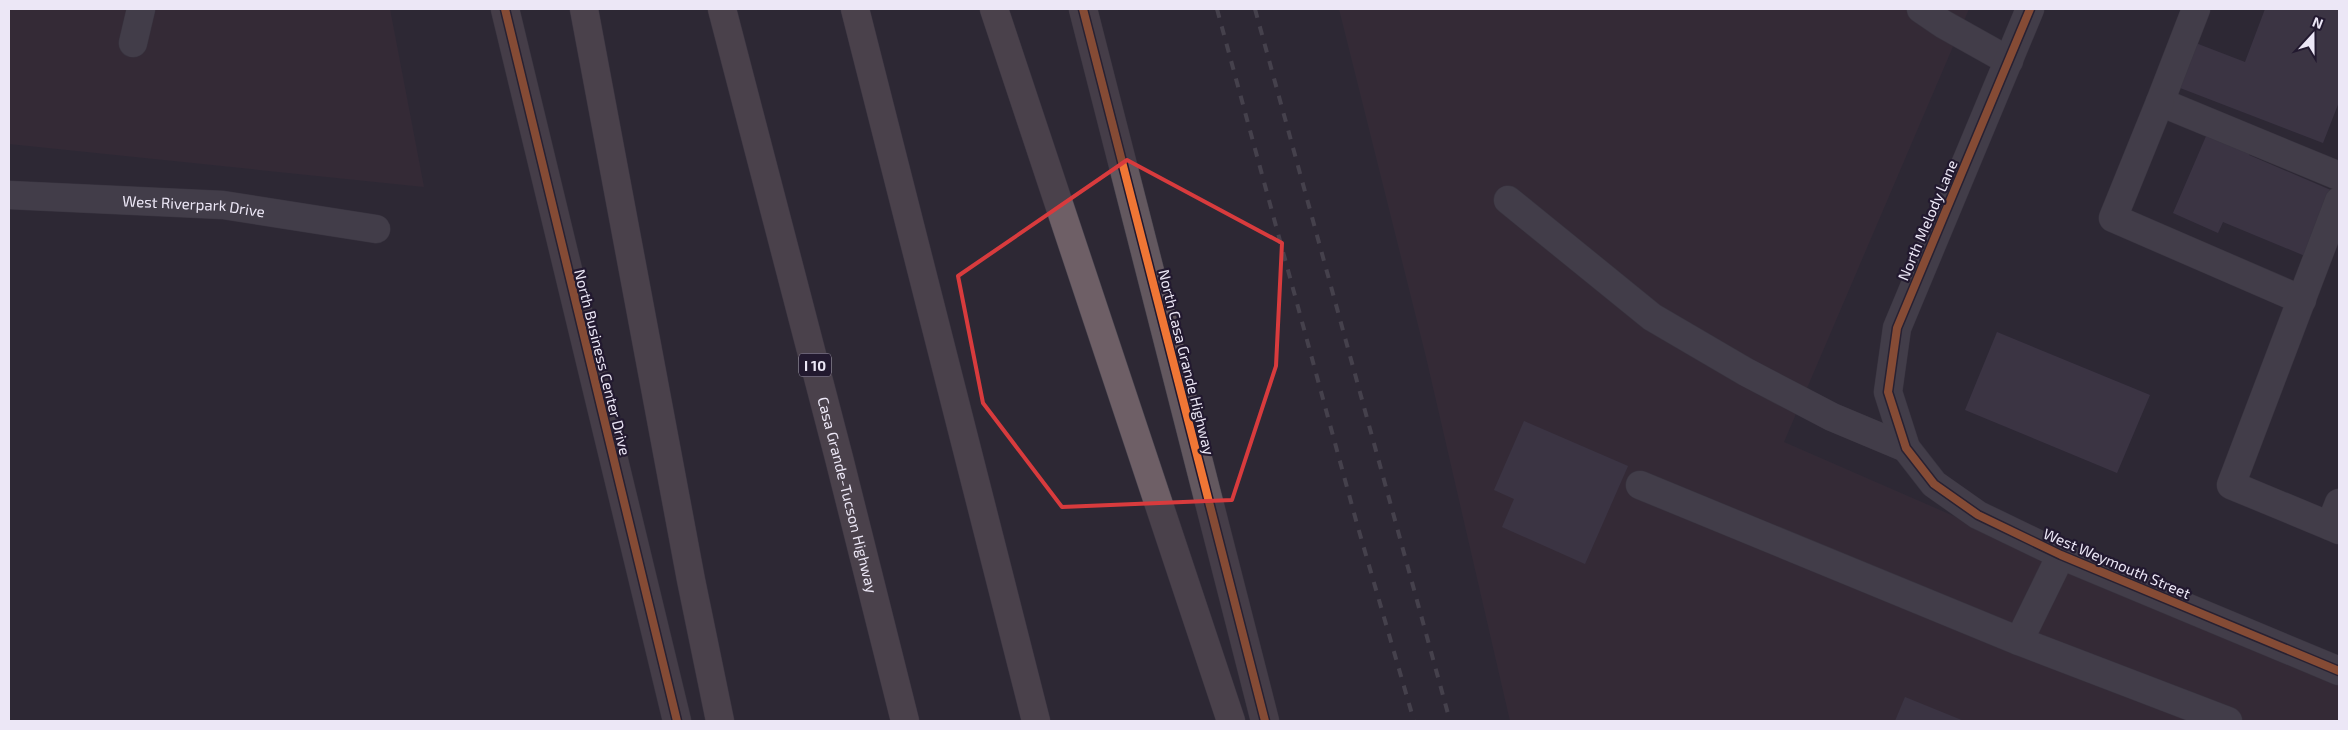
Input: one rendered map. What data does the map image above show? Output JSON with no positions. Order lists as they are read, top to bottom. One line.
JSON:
{"streets":{"highway":["I 10","Casa Grande-Tucson Highway"],"main road":["North Business Center Drive","North Casa Grande Highway"],"street":["West Riverpark Drive","North Melody Lane","West Weymouth Street"]},"crossings":[["North Melody Lane","West Weymouth Street"]],"north":"top"}
